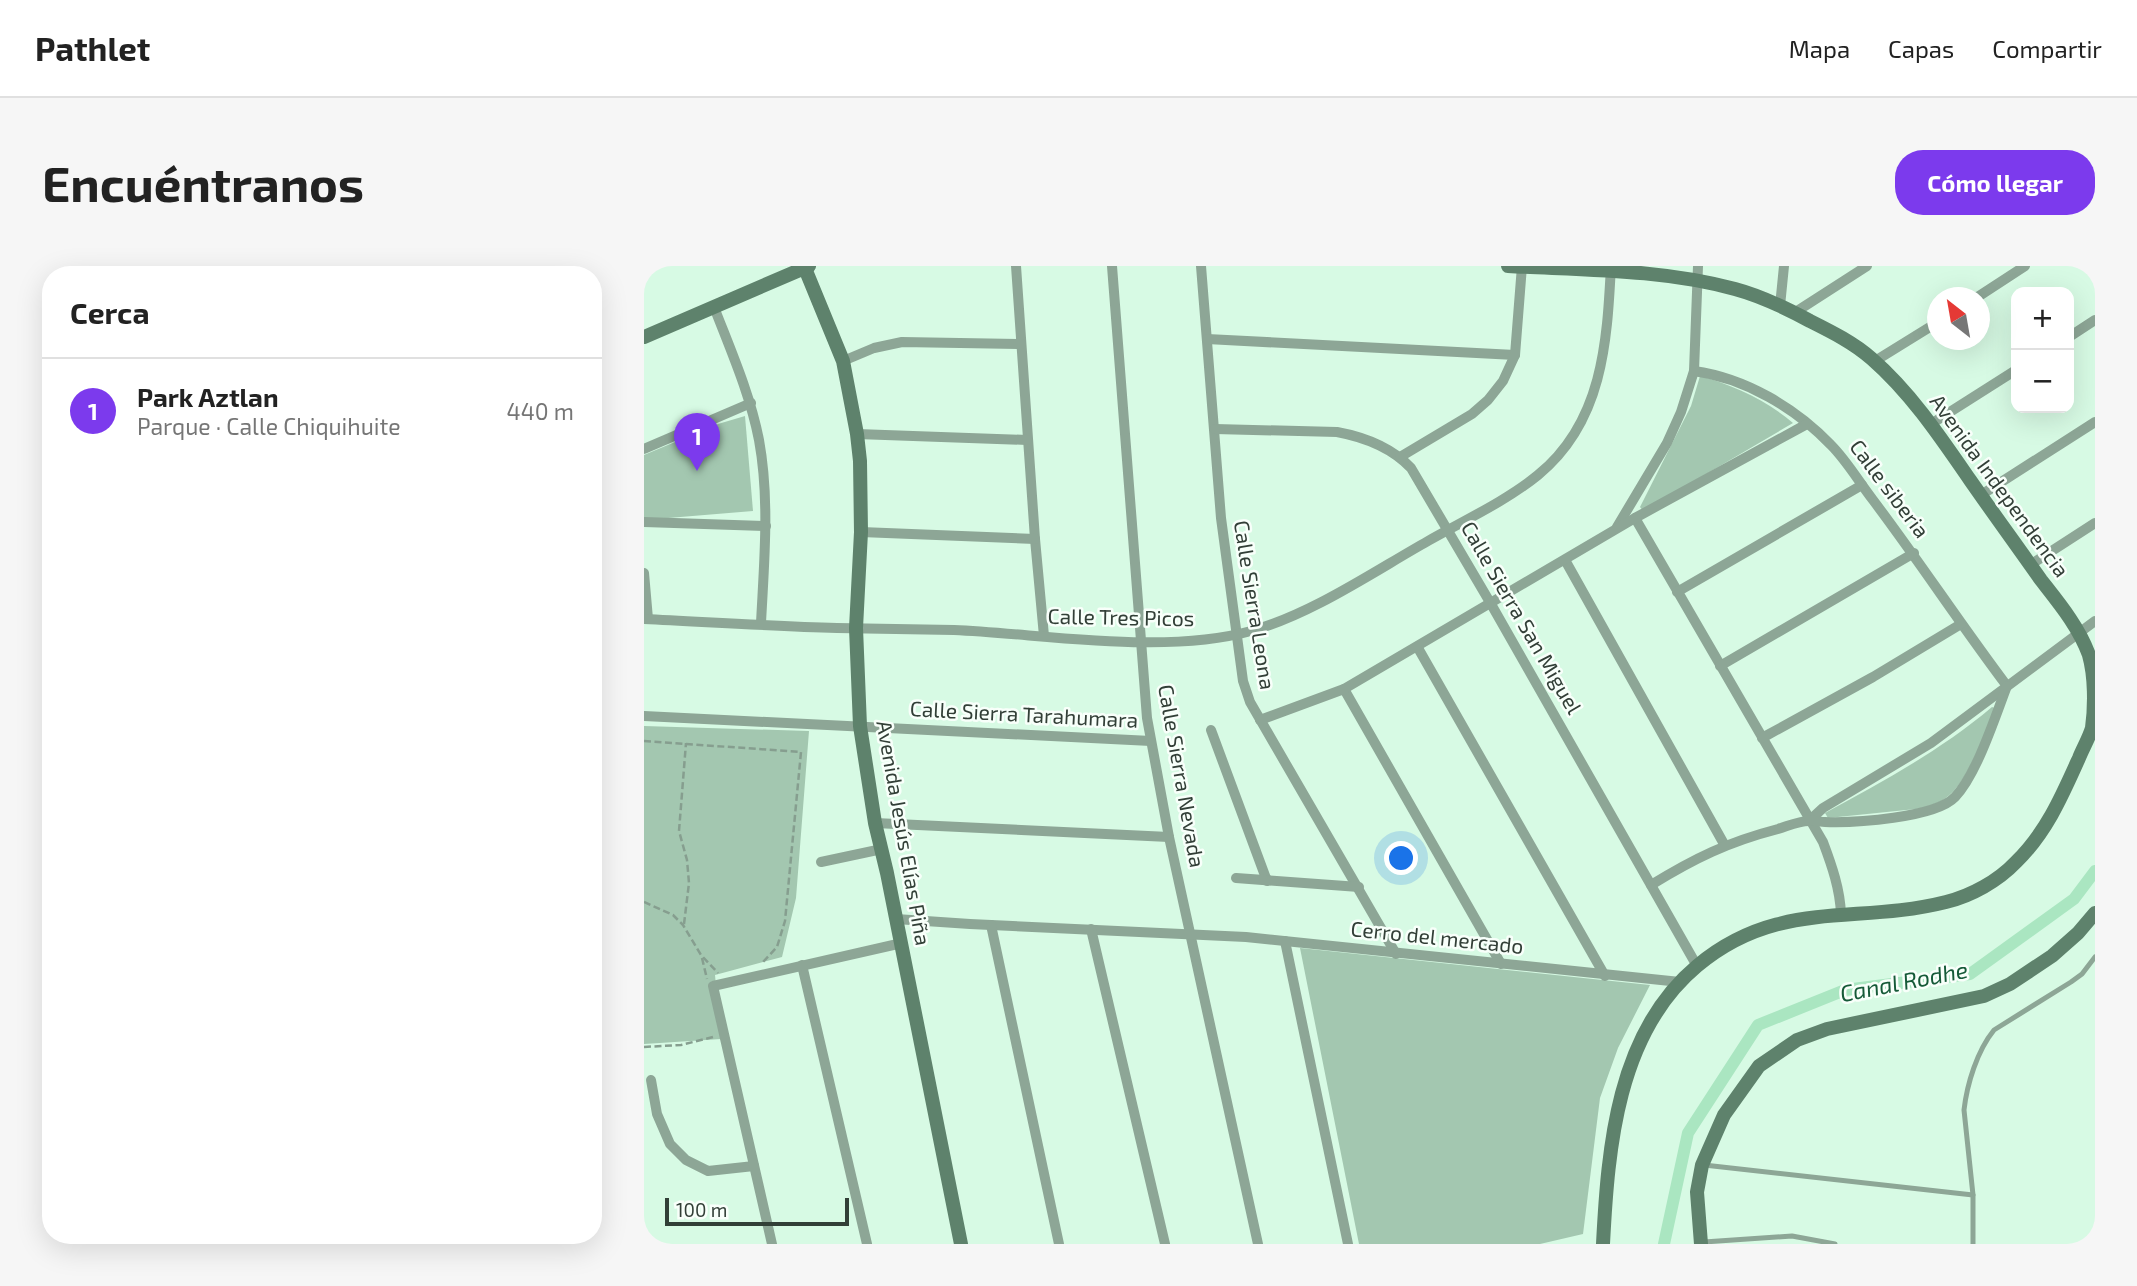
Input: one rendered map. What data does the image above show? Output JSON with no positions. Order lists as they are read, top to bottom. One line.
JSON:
{"streets":{"street":["Avenida Independencia","Calle siberia","Calle Sierra Leona","Calle Tres Picos","Calle Sierra San Miguel","Calle Sierra Tarahumara","Calle Sierra Nevada","Avenida Jesús Elías Piña","Cerro del mercado"]},"crossings":[["Avenida Independencia","Calle Tres Picos"],["Avenida Independencia","Calle Sierra San Miguel"],["Avenida Independencia","Cerro del mercado"],["Calle Sierra Leona","Calle Tres Picos"],["Calle Sierra Leona","Calle Sierra San Miguel"],["Calle Sierra Leona","Cerro del mercado"],["Calle Tres Picos","Calle Sierra San Miguel"],["Calle Tres Picos","Calle Sierra Nevada"],["Calle Tres Picos","Avenida Jesús Elías Piña"],["Calle Sierra Tarahumara","Calle Sierra Nevada"],["Calle Sierra Tarahumara","Avenida Jesús Elías Piña"],["Calle Sierra Nevada","Cerro del mercado"],["Avenida Jesús Elías Piña","Cerro del mercado"]],"water":["Canal Rodhe"],"scale_bar":"100 m","north":"top left","page":{"header":"Pathlet","nav":["Mapa","Capas","Compartir"],"buttons":"Cómo llegar","title":"Encuéntranos","heading":"Cerca","map_buttons":["+","−"],"list":[{"mark":"1","name":"Park Aztlan","note":"Parque · Calle Chiquihuite","value":"440 m"}],"pins":"1","scale":"100 m"}}
